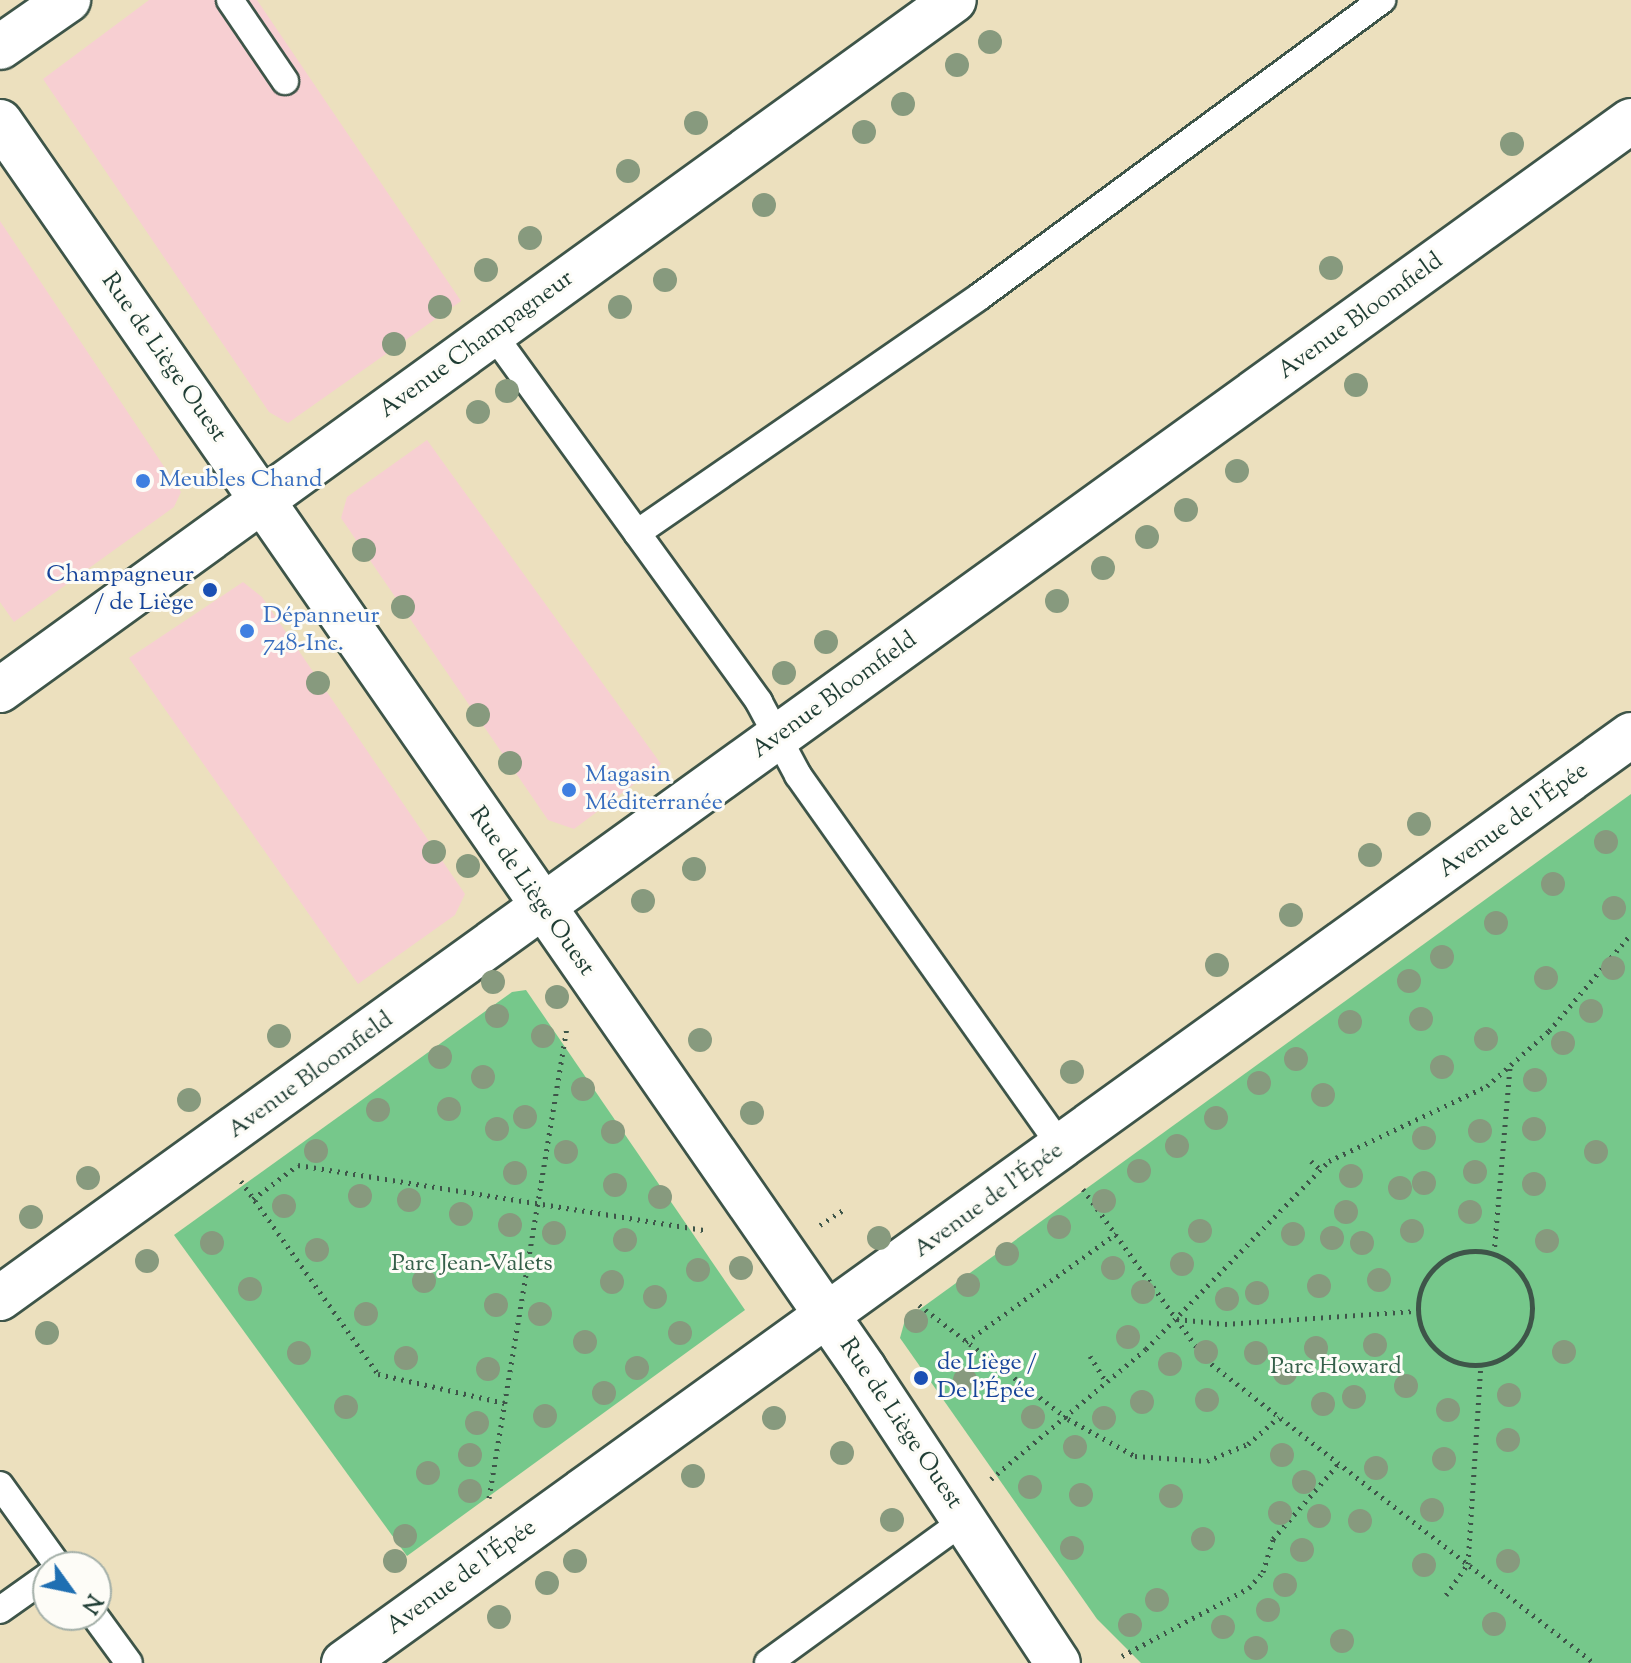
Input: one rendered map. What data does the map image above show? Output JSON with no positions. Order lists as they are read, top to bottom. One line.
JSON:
{"streets":{"street":["Avenue Bloomfield","Avenue Champagneur","Rue de Liège Ouest","Avenue de l'Épée"]},"crossings":[["Avenue Bloomfield","Rue de Liège Ouest"],["Avenue Champagneur","Rue de Liège Ouest"],["Rue de Liège Ouest","Avenue de l'Épée"]],"parks":["Parc Jean-Valets","Parc Howard"],"places":["Meubles Chand","Champagneur / de Liège","Dépanneur 748-Inc.","Magasin Méditerranée","de Liège / De l'Épée"],"north":"bottom right"}
